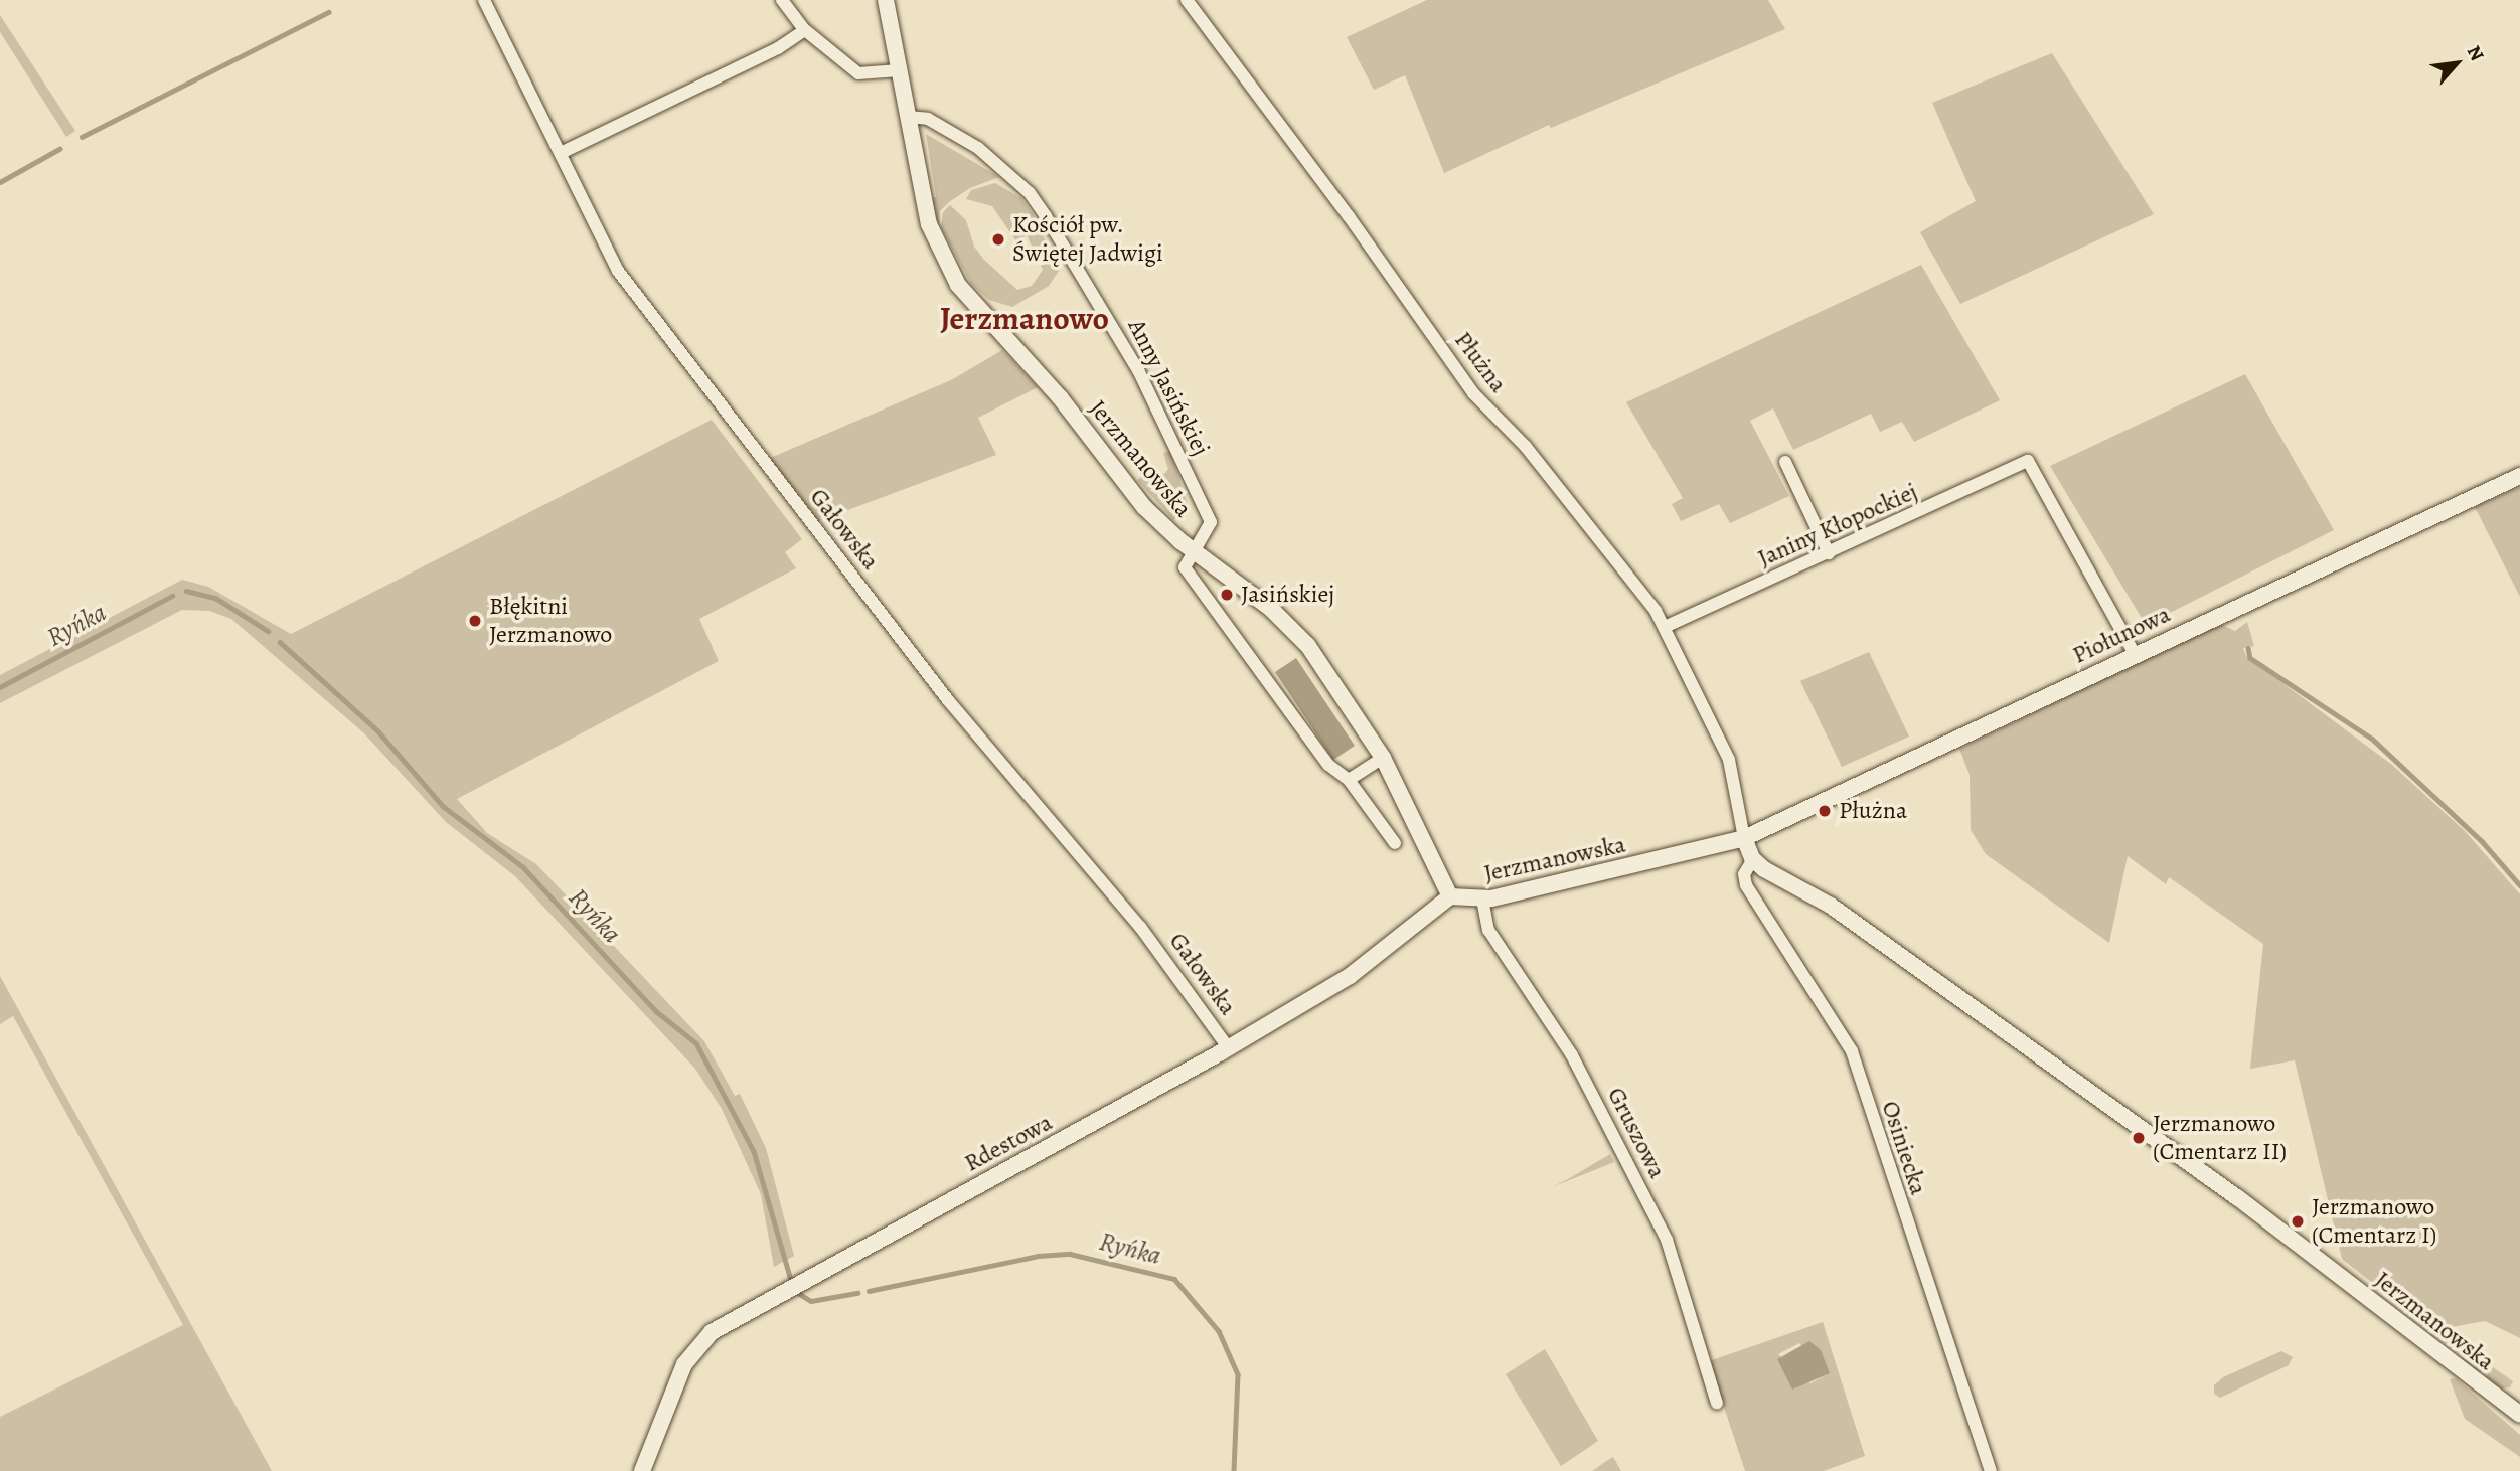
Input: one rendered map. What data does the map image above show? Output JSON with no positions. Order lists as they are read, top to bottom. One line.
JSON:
{"streets":{"street":["Płużna","Anny Jasińskiej","Jerzmanowska","Janiny Kłopockiej","Gałowska","Piołunowa","Gruszowa","Rdestowa","Osiniecka"]},"crossings":[["Płużna","Jerzmanowska"],["Płużna","Janiny Kłopockiej"],["Płużna","Piołunowa"],["Anny Jasińskiej","Jerzmanowska"],["Jerzmanowska","Piołunowa"],["Jerzmanowska","Gruszowa"],["Jerzmanowska","Rdestowa"],["Jerzmanowska","Osiniecka"],["Janiny Kłopockiej","Piołunowa"],["Gałowska","Rdestowa"]],"districts":["Jerzmanowo"],"water":["Ryńka"],"places":["Kościół pw. Świętej Jadwigi","Jasińskiej","Błękitni Jerzmanowo","Płużna","Jerzmanowo (Cmentarz II)","Jerzmanowo (Cmentarz I)"],"north":"top right"}
